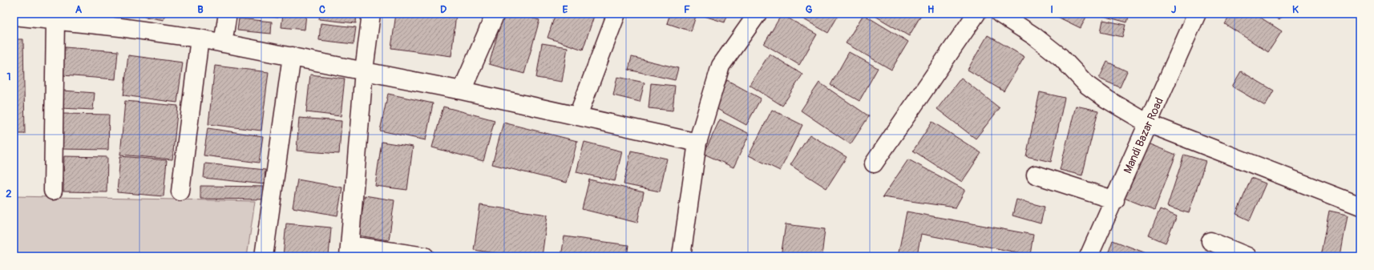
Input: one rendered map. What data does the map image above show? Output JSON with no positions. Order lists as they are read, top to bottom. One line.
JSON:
{"streets":{"street":["Mandi Bazar Road"]},"grid":{"columns":["A","B","C","D","E","F","G","H","I","J","K"],"rows":["1","2"]}}
